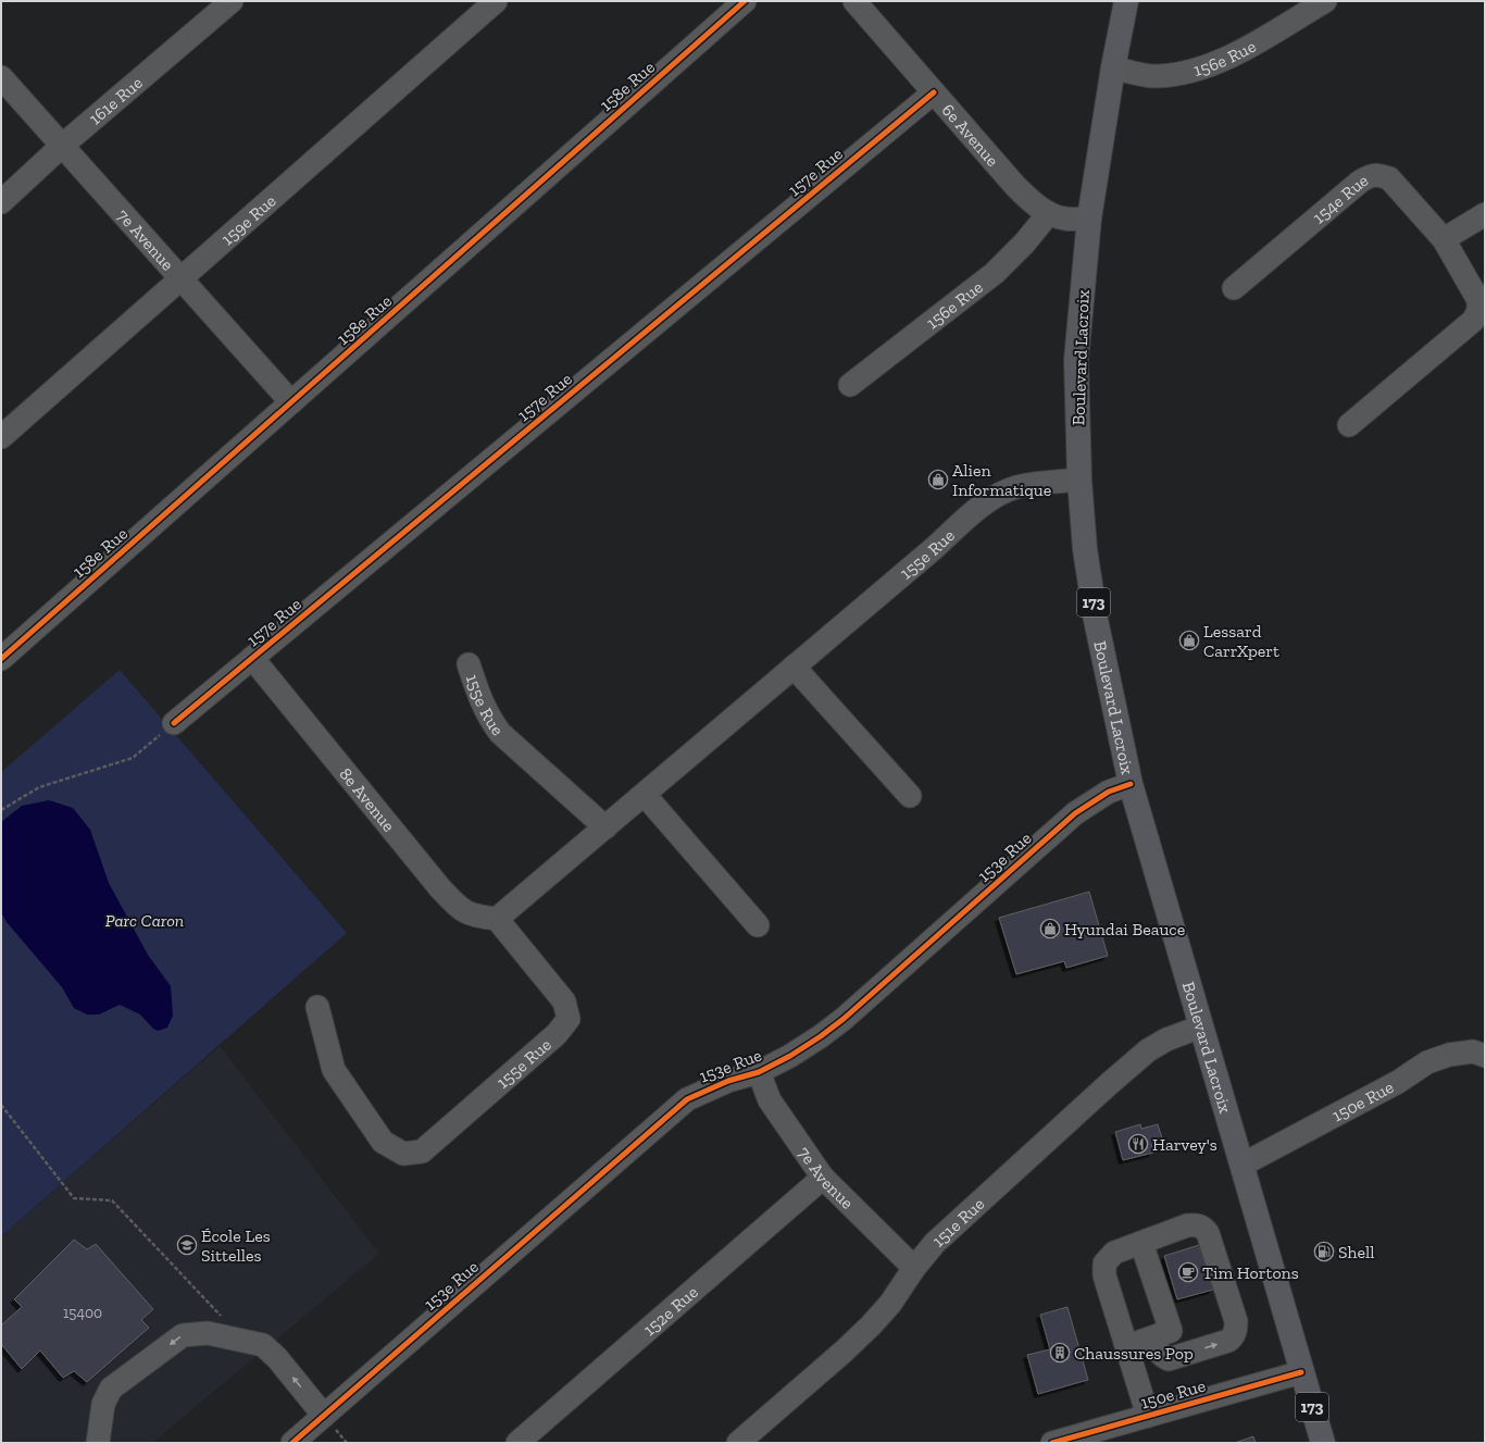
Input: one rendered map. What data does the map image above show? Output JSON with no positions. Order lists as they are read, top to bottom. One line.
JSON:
{"streets":{"main road":["Boulevard Lacroix","173"],"street":["156e Rue","158e Rue","161e Rue","6e Avenue","157e Rue","154e Rue","159e Rue","7e Avenue","155e Rue","8e Avenue","153e Rue","150e Rue","151e Rue","152e Rue"]},"crossings":[["156e Rue","6e Avenue"],["156e Rue","Boulevard Lacroix"],["158e Rue","7e Avenue"],["161e Rue","7e Avenue"],["6e Avenue","157e Rue"],["6e Avenue","Boulevard Lacroix"],["157e Rue","8e Avenue"],["159e Rue","7e Avenue"],["7e Avenue","153e Rue"],["7e Avenue","151e Rue"],["7e Avenue","152e Rue"],["Boulevard Lacroix","155e Rue"],["Boulevard Lacroix","153e Rue"],["Boulevard Lacroix","150e Rue"],["Boulevard Lacroix","151e Rue"],["155e Rue","8e Avenue"]],"parks":["Parc Caron"],"places":{"shop":["Alien Informatique","Lessard CarrXpert","Hyundai Beauce"],"restaurant":["Harvey's"],"school or university":["École Les Sittelles"],"fuel station":["Shell"],"cafe":["Tim Hortons"],"building":["Chaussures Pop"]},"house_numbers":["15400"]}
